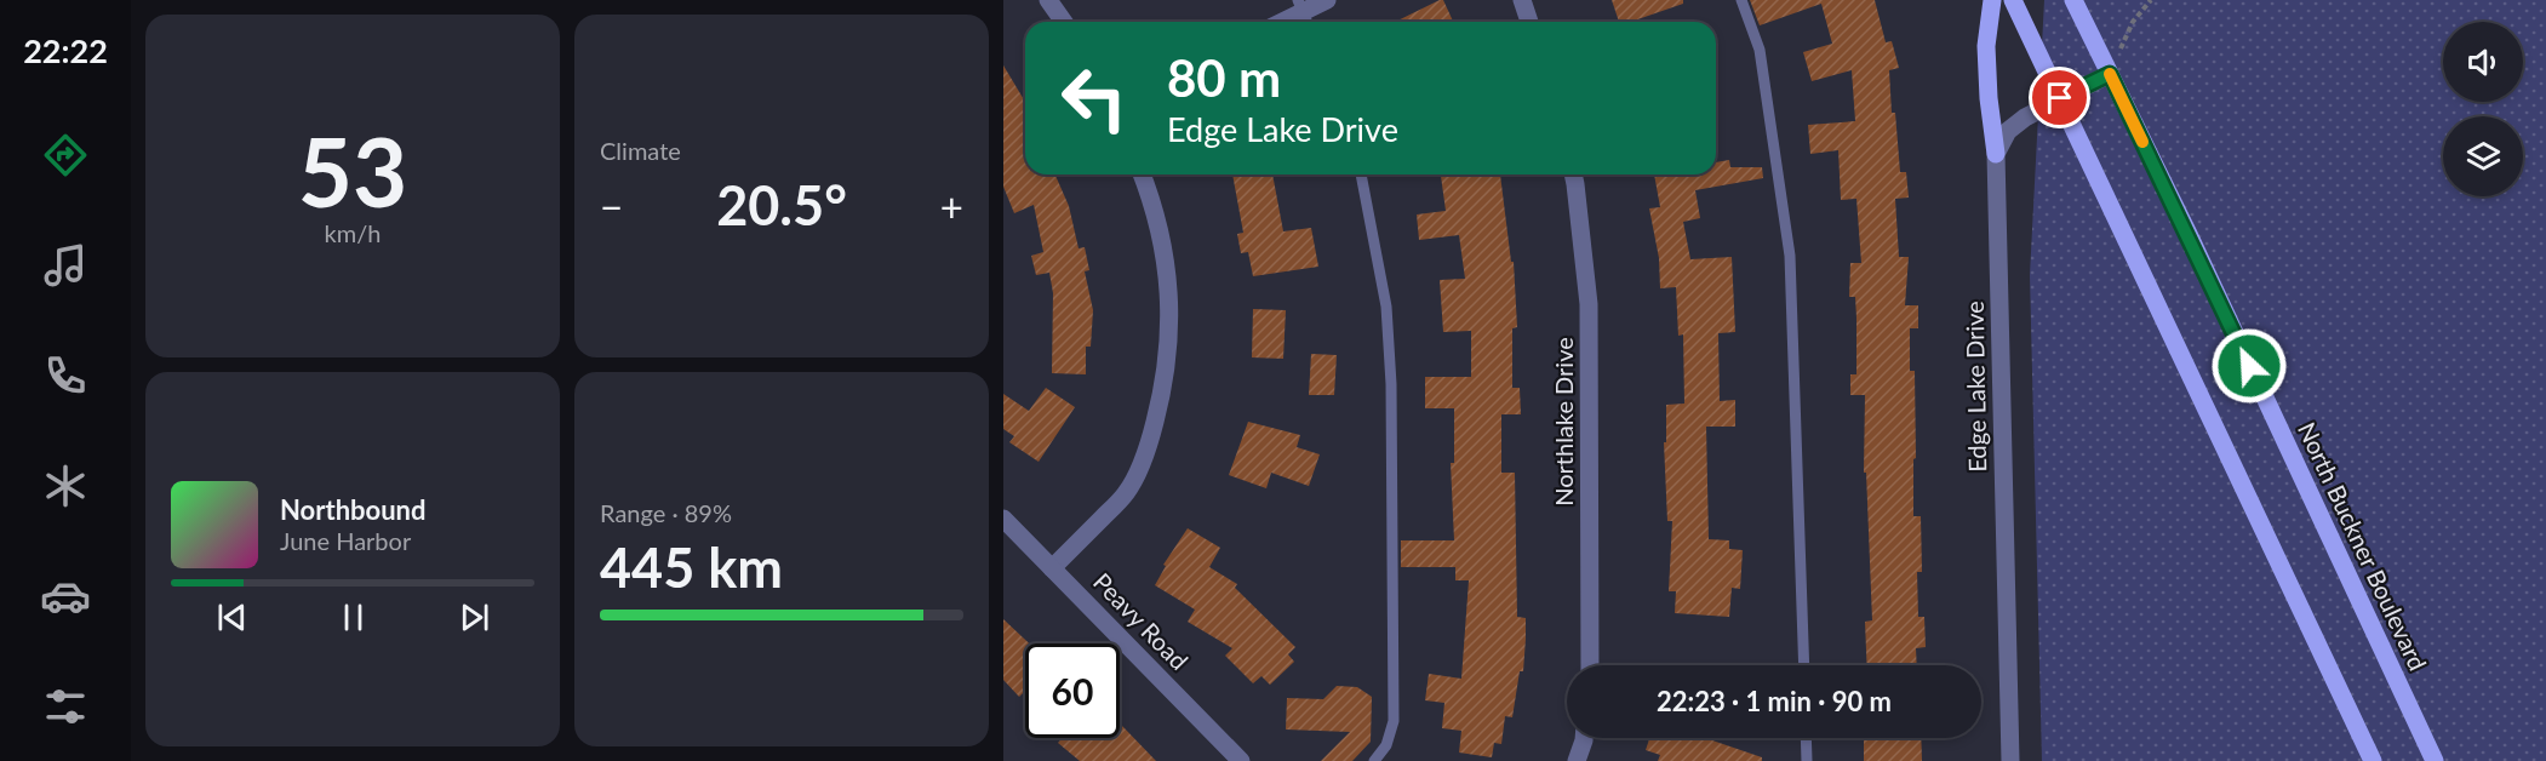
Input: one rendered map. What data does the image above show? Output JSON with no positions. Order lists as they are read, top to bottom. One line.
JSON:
{"streets":{"main road":["North Buckner Boulevard"],"street":["Edge Lake Drive","Northlake Drive","Peavy Road"]},"page":{"tabs":"22:22","tile":[["53","km/h"],"Climate",["Range · 89%","445 km"]],"turn":["80 m","Edge Lake Drive"],"heat":["−","20.5°","+"],"song":["Northbound","June Harbor"],"limit":"60","trip":"22:23 · 1 min · 90 m"}}
